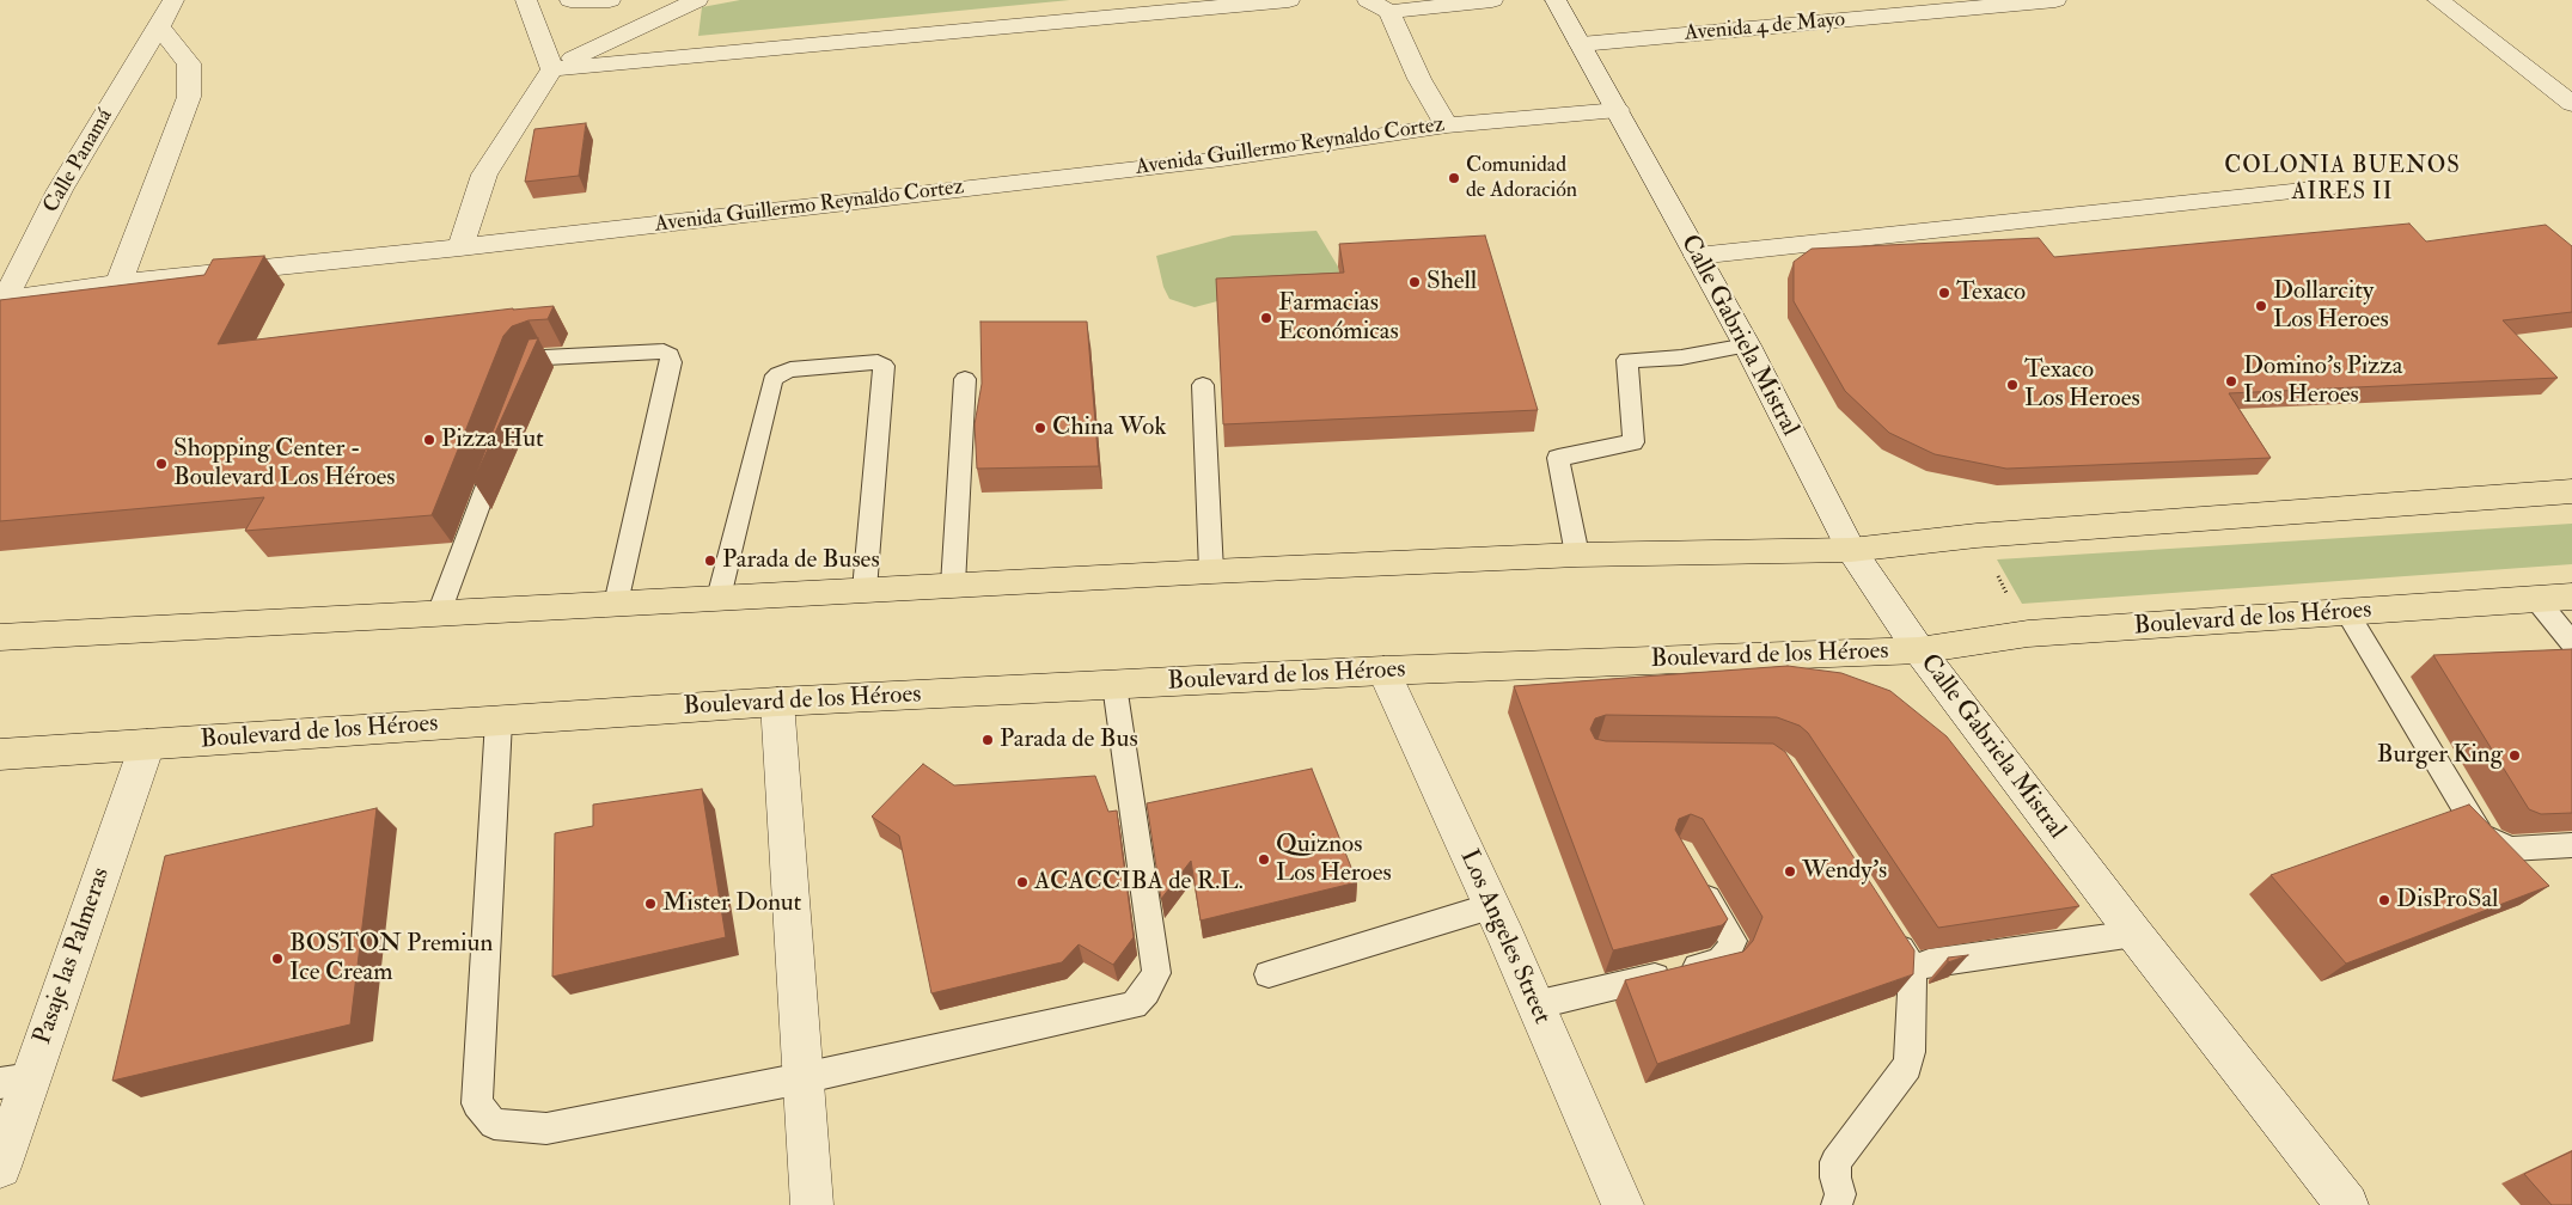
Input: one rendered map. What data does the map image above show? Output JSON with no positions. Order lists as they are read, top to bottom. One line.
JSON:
{"streets":{"main road":["Boulevard de los Héroes"],"street":["Avenida 4 de Mayo","Avenida Guillermo Reynaldo Cortez","Calle Panamá","Calle Gabriela Mistral","Los Angeles Street","Pasaje las Palmeras"]},"crossings":[["Avenida 4 de Mayo","Calle Gabriela Mistral"],["Avenida Guillermo Reynaldo Cortez","Calle Panamá"],["Avenida Guillermo Reynaldo Cortez","Calle Gabriela Mistral"],["Calle Gabriela Mistral","Boulevard de los Héroes"],["Boulevard de los Héroes","Los Angeles Street"],["Boulevard de los Héroes","Pasaje las Palmeras"]],"districts":["COLONIA BUENOS AIRES II"],"places":["Comunidad de Adoración","Shell","Texaco","Dollarcity Los Heroes","Farmacias Económicas","Domino's Pizza Los Heroes","Texaco Los Heroes","China Wok","Pizza Hut","Shopping Center - Boulevard Los Héroes","Parada de Buses","Parada de Bus","Burger King","Quiznos Los Heroes","Wendy's","ACACCIBA de R.L.","DisProSal","Mister Donut","BOSTON Premiun Ice Cream"]}
